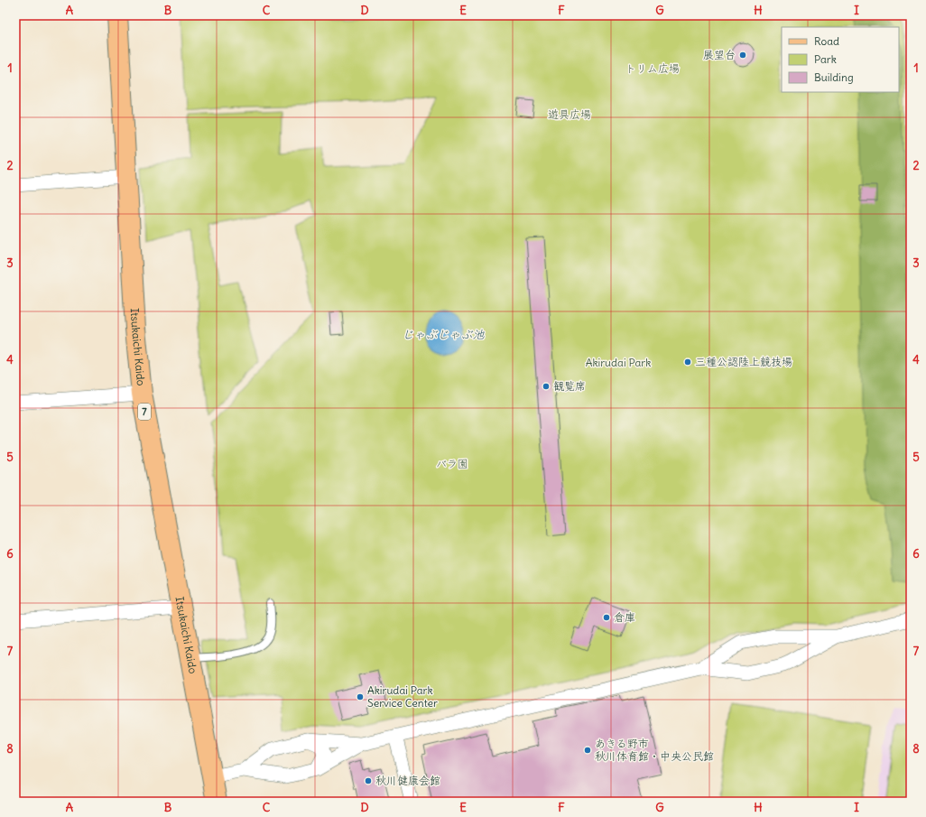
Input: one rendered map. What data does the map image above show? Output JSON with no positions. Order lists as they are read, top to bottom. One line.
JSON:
{"streets":{"main road":["Itsukaichi Kaido","7"]},"water":["じゃぶじゃぶ池"],"parks":["トリム広場","遊具広場","Akirudai Park","バラ園"],"places":["展望台","三種公認陸上競技場","観覧席","倉庫","Akirudai Park Service Center","あきる野市 秋川体育館・中央公民館","秋川健康会館"],"legend":["Road","Park","Building"],"grid":{"columns":["A","B","C","D","E","F","G","H","I"],"rows":["1","2","3","4","5","6","7","8"]}}
